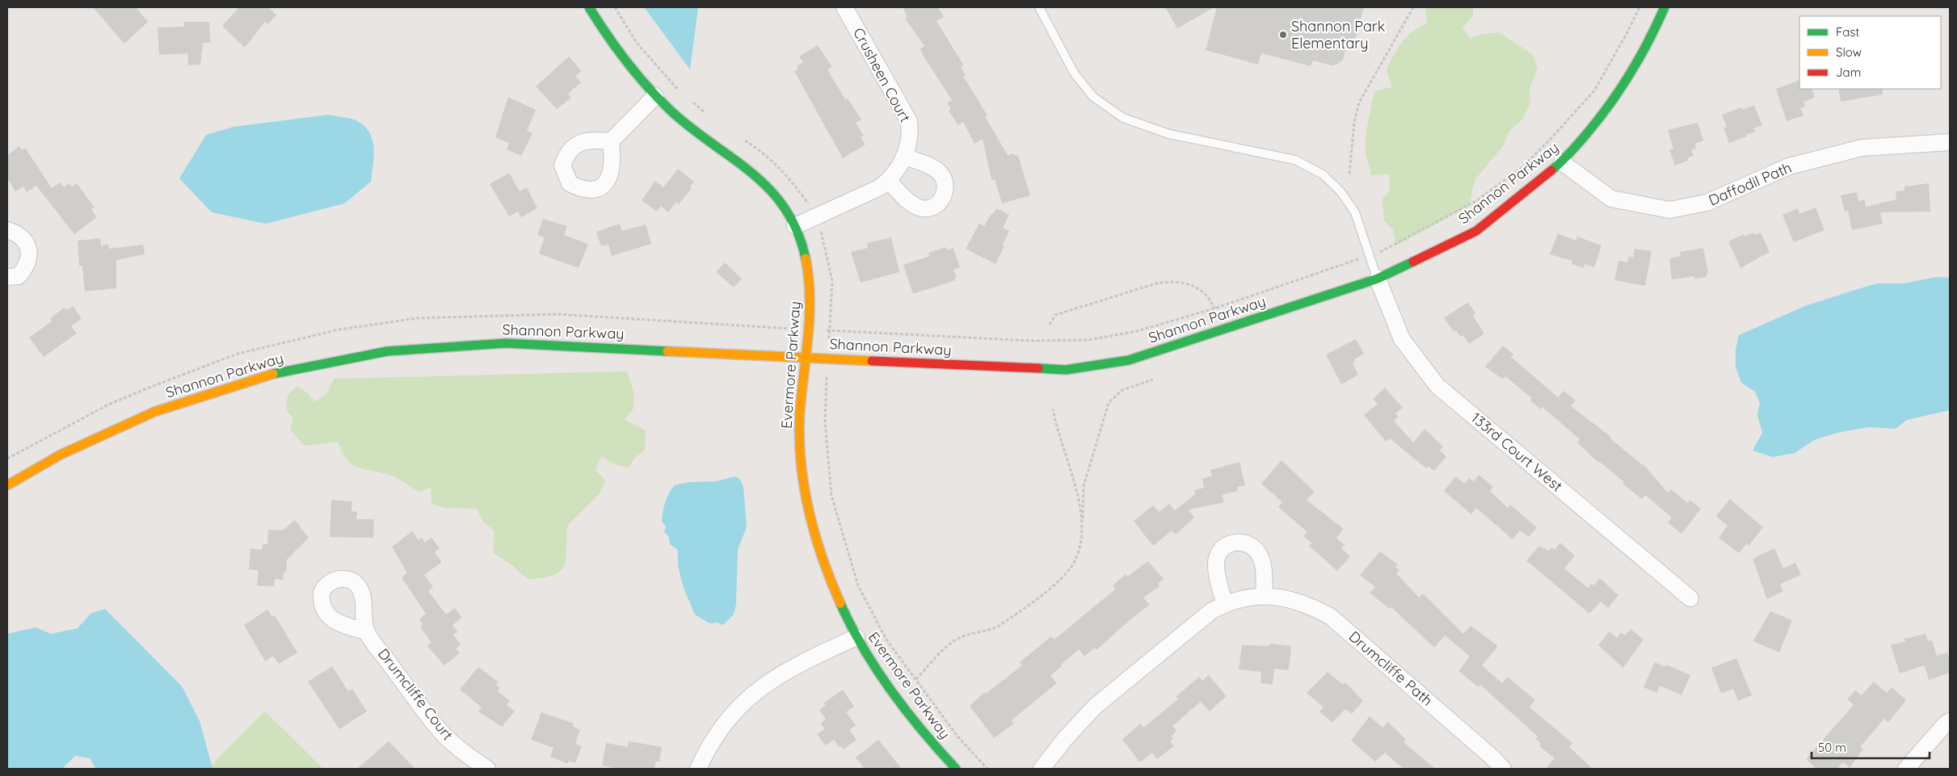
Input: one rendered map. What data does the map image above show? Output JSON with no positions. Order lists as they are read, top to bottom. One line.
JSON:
{"streets":{"street":["Crusheen Court","Shannon Parkway","Daffodil Path","Evermore Parkway","133rd Court West","Drumcliffe Path","Drumcliffe Court"]},"crossings":[["Crusheen Court","Evermore Parkway"],["Shannon Parkway","Daffodil Path"],["Shannon Parkway","Evermore Parkway"],["Shannon Parkway","133rd Court West"]],"places":["Shannon Park Elementary"],"legend":["Fast","Slow","Jam"],"scale_bar":"50 m"}
